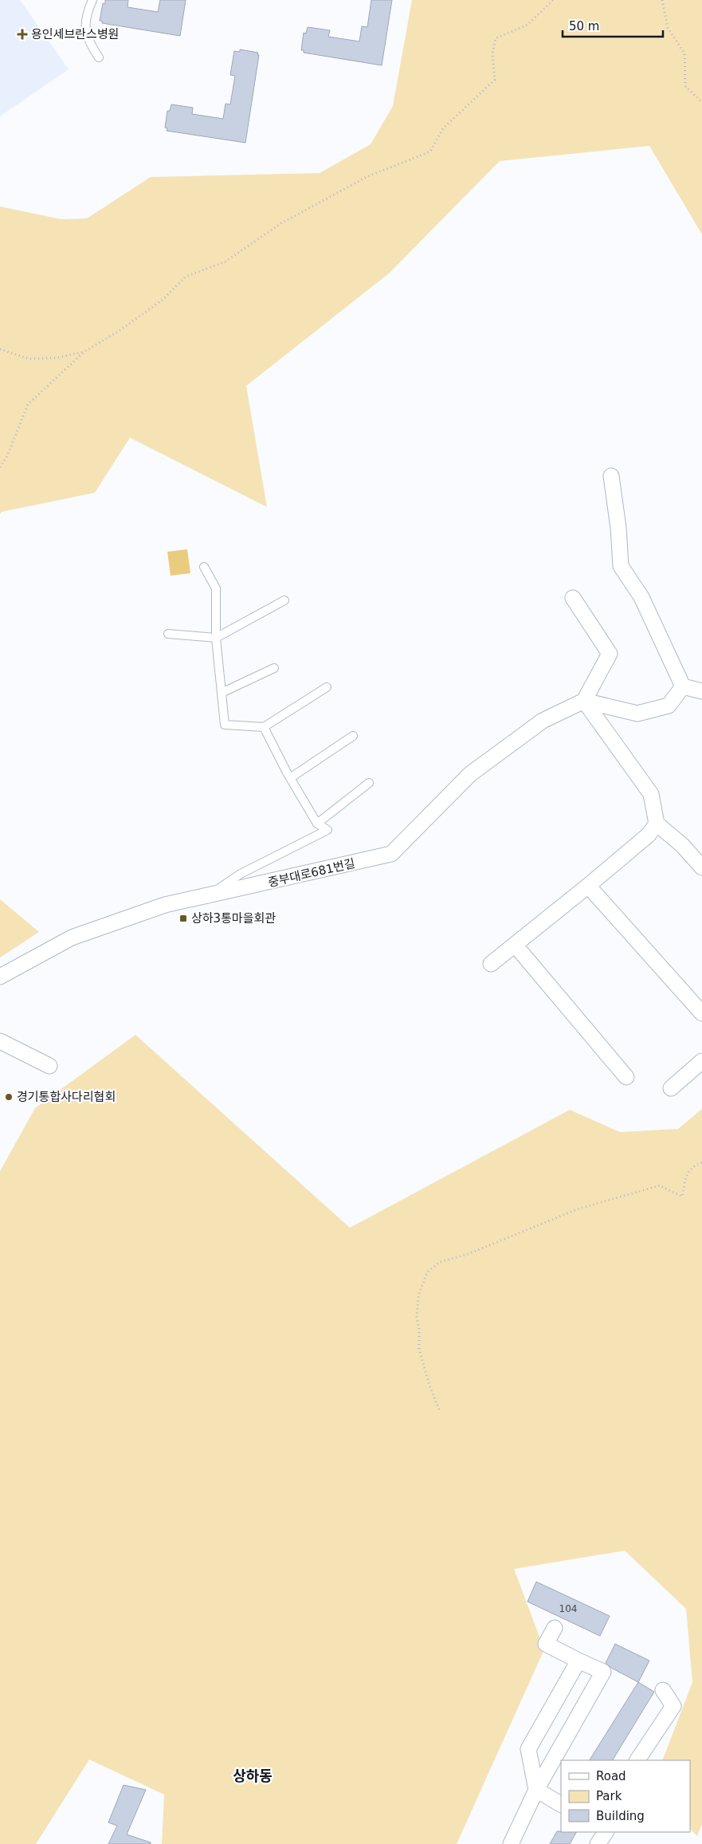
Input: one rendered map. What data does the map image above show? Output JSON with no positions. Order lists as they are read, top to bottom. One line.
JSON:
{"streets":{"street":["중부대로681번길"]},"districts":["상하동"],"places":{"health":["용인세브란스병원"],"transit":["상하3통마을회관"],"other":["경기통합사다리협회"]},"house_numbers":["104"],"legend":["Road","Park","Building"],"scale_bar":"50 m"}
